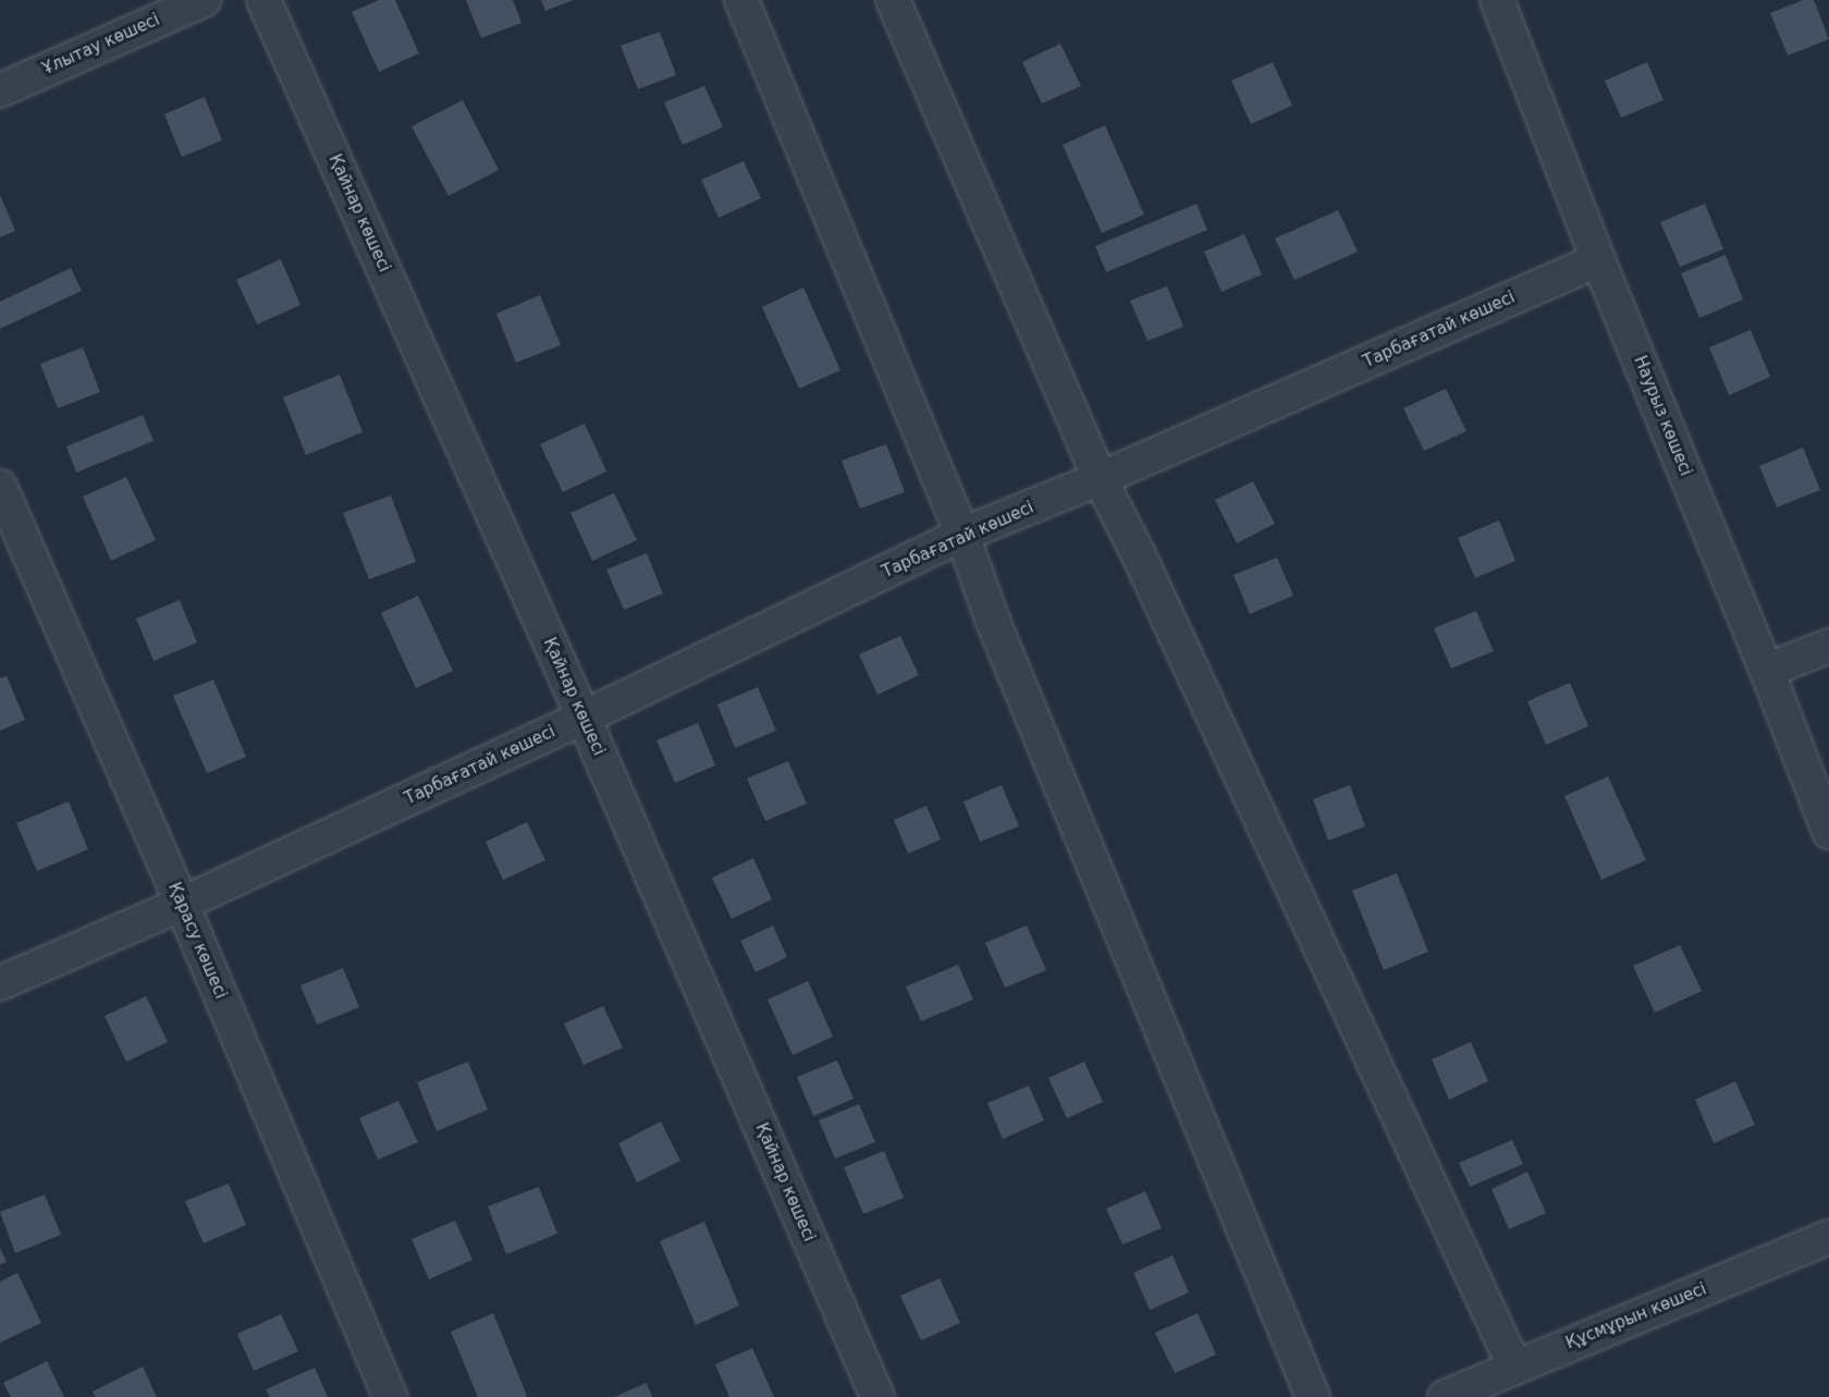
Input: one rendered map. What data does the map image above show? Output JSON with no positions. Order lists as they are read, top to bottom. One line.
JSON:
{"streets":{"street":["Ұлытау көшесі","Қайнар көшесі","Тарбағатай көшесі","Наурыз көшесі","Қарасу көшесі","Құсмұрын көшесі"]},"crossings":[["Қайнар көшесі","Тарбағатай көшесі"],["Тарбағатай көшесі","Наурыз көшесі"],["Тарбағатай көшесі","Қарасу көшесі"]]}
